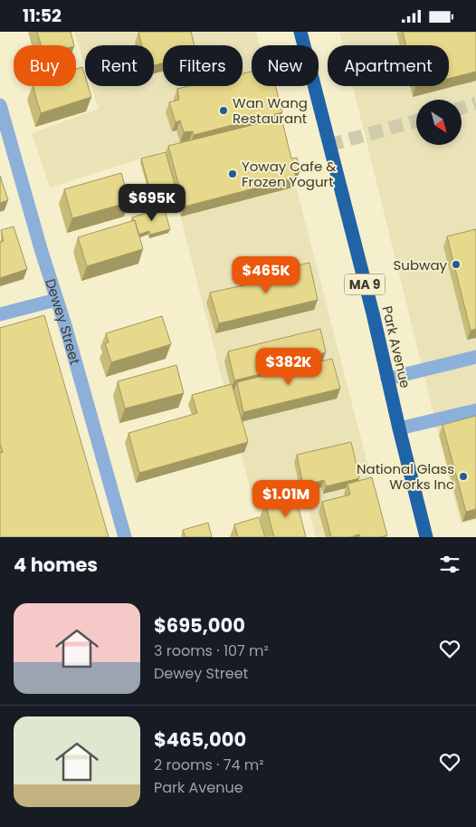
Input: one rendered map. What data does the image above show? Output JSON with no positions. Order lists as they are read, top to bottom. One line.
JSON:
{"streets":{"highway":["MA 9","Park Avenue"],"street":["Dewey Street"]},"places":["Wan Wang Restaurant","Yoway Cafe & Frozen Yogurt","Subway","National Glass Works Inc"],"north":"bottom right","page":{"status":"11:52","chip":["Buy","Rent","Filters","New","Apartment"],"price":["$695K","$465K","$382K","$1.01M"],"heading":"4 homes","list":[{"name":"$695,000","note":"3 rooms · 107 m² · Dewey Street"},{"name":"$465,000","note":"2 rooms · 74 m² · Park Avenue"}]}}
